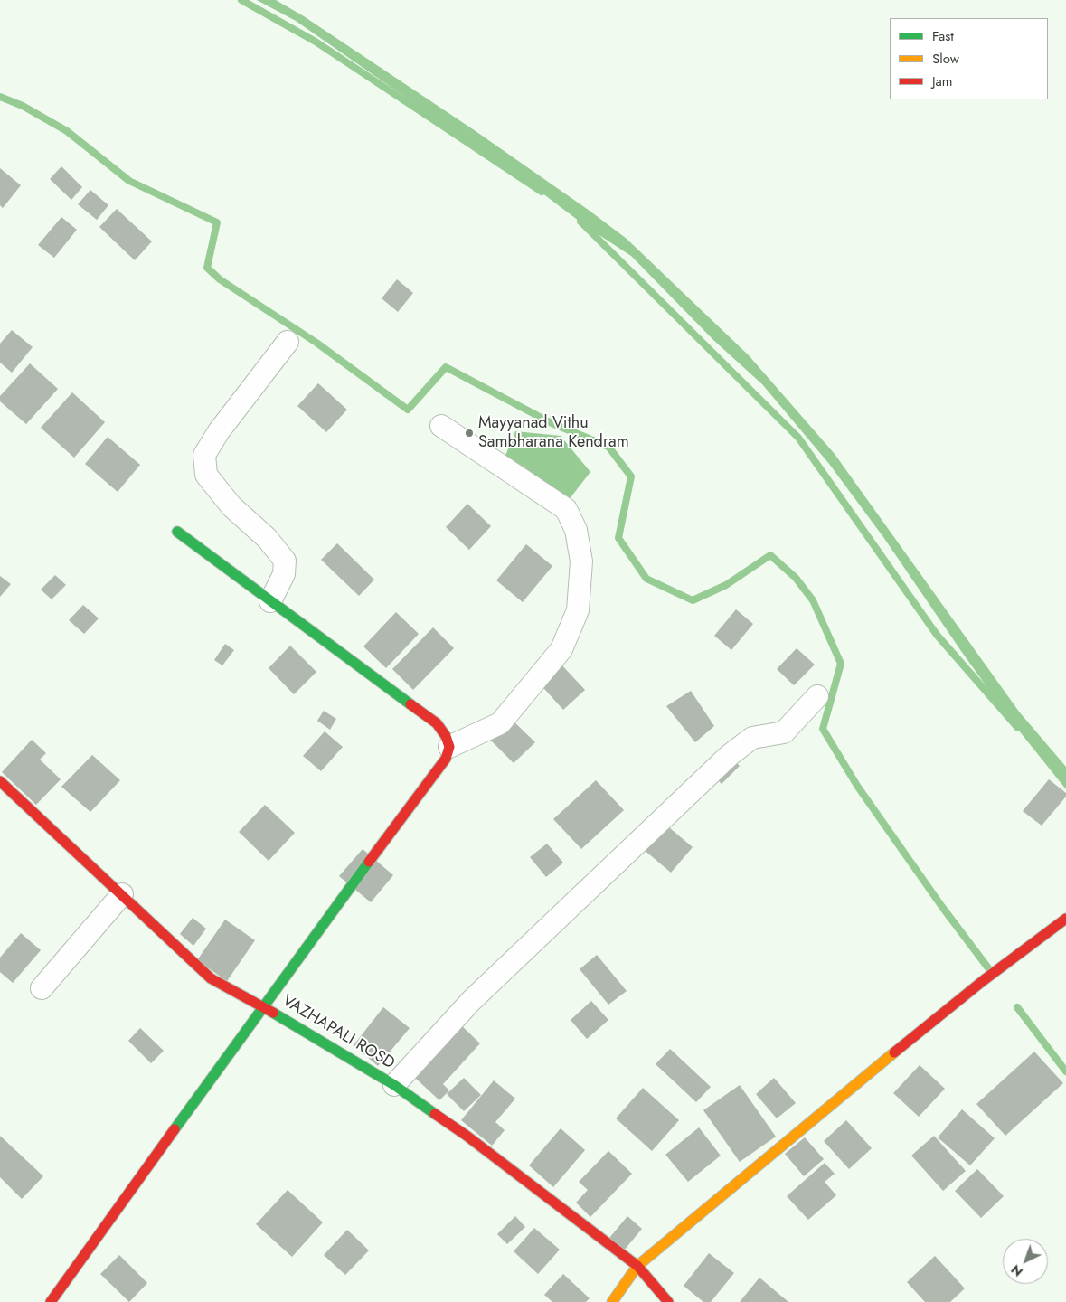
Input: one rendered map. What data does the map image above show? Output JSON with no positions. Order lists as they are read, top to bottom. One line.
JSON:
{"streets":{"street":["VAZHAPALI ROSD"]},"places":["Mayyanad Vithu Sambharana Kendram"],"legend":["Fast","Slow","Jam"],"north":"bottom left"}
